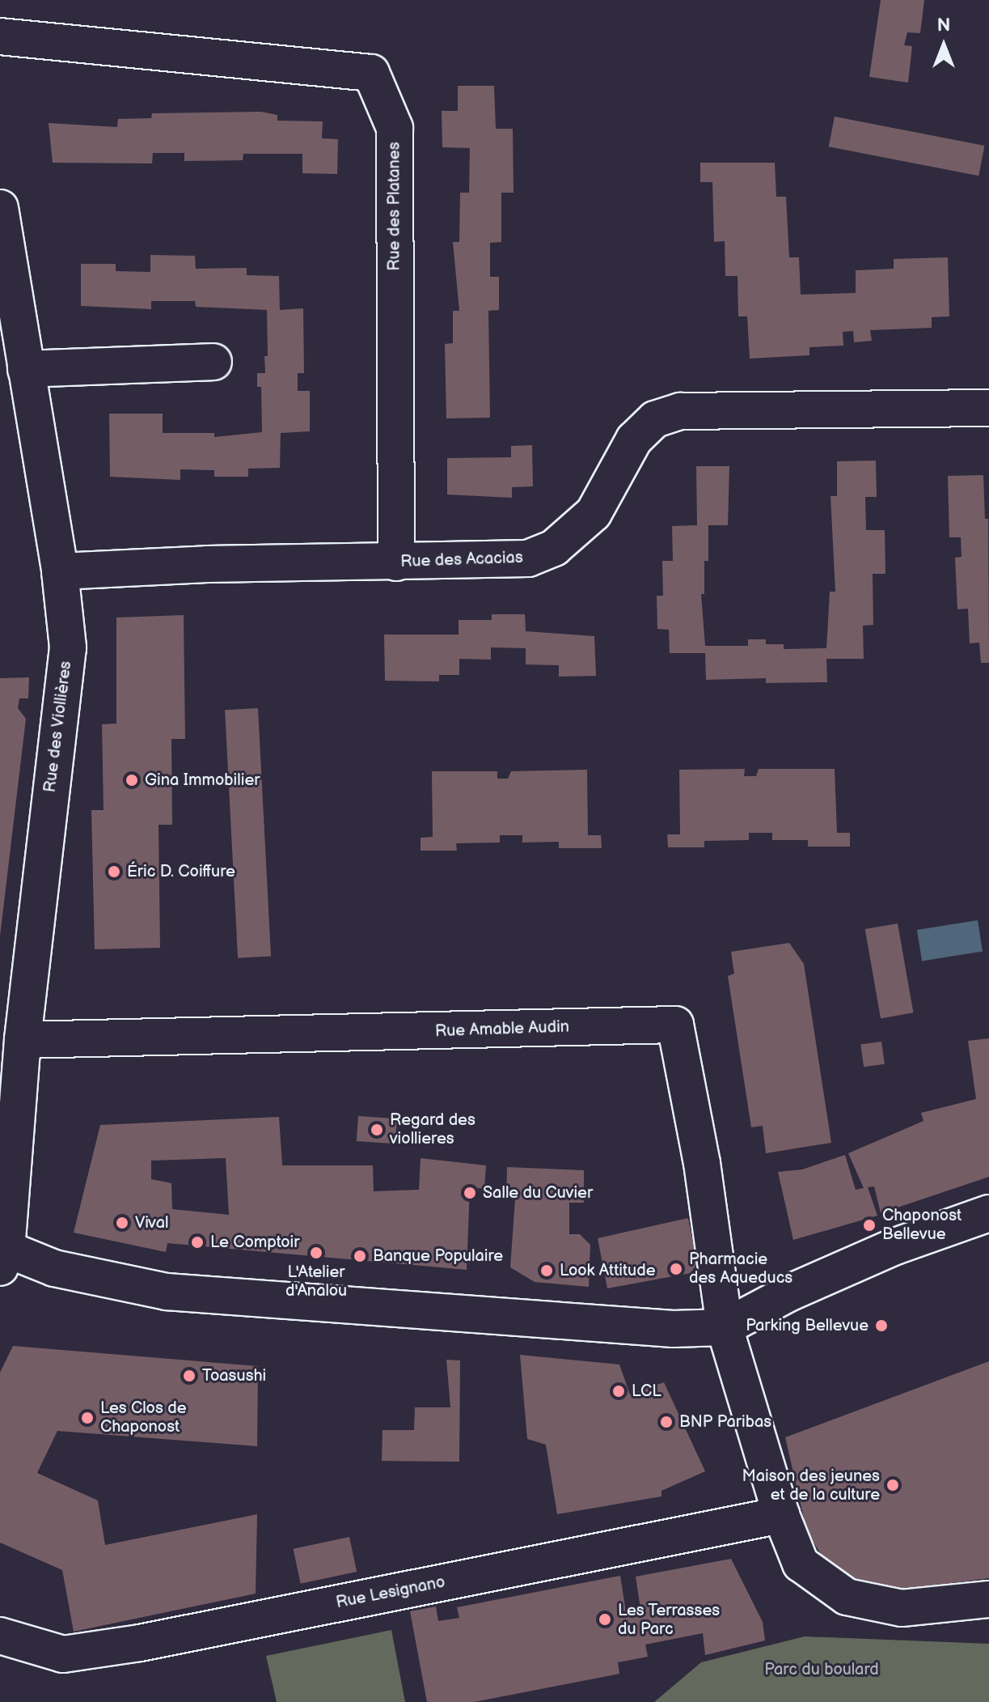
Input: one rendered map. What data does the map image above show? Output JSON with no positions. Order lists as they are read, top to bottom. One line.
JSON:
{"streets":{"street":["Rue des Platanes","Rue des Acacias","Rue des Viollières","Rue Amable Audin","Rue Lesignano"]},"crossings":[["Rue des Platanes","Rue des Acacias"],["Rue des Acacias","Rue des Viollières"],["Rue des Viollières","Rue Amable Audin"],["Rue Amable Audin","Rue Lesignano"]],"parks":["Parc du boulard"],"places":["Gina Immobilier","Éric D. Coiffure","Regard des viollieres","Salle du Cuvier","Vival","Chaponost Bellevue","Le Comptoir","L'Atelier d'Analou","Banque Populaire","Pharmacie des Aqueducs","Look Attitude","Parking Bellevue","Toasushi","LCL","Les Clos de Chaponost","BNP Paribas","Maison des jeunes et de la culture","Les Terrasses du Parc"],"north":"top"}
